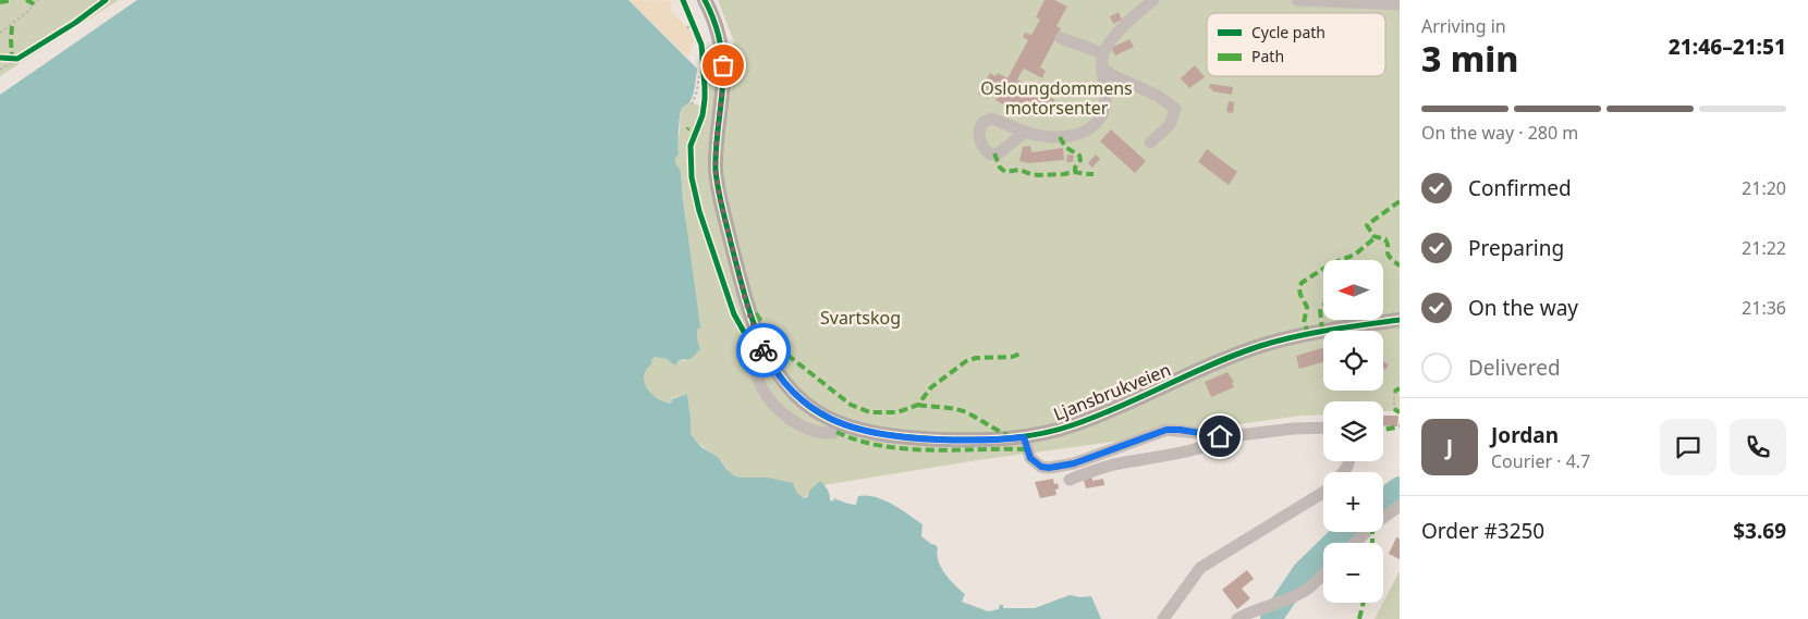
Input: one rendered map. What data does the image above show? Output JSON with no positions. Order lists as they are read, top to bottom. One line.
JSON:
{"streets":{"main road":["Ljansbrukveien"]},"parks":["Osloungdommens motorsenter","Svartskog"],"legend":["Cycle path","Path"],"north":"left","page":{"heading":["3 min","Arriving in","21:46–21:51"],"panel":["Jordan","Courier · 4.7","Order #3250","$3.69"],"bar":"On the way · 280 m","list":[["Confirmed","21:20"],["Preparing","21:22"],["On the way","21:36"],"Delivered"],"map_buttons":["+","−"],"round":"J"}}
